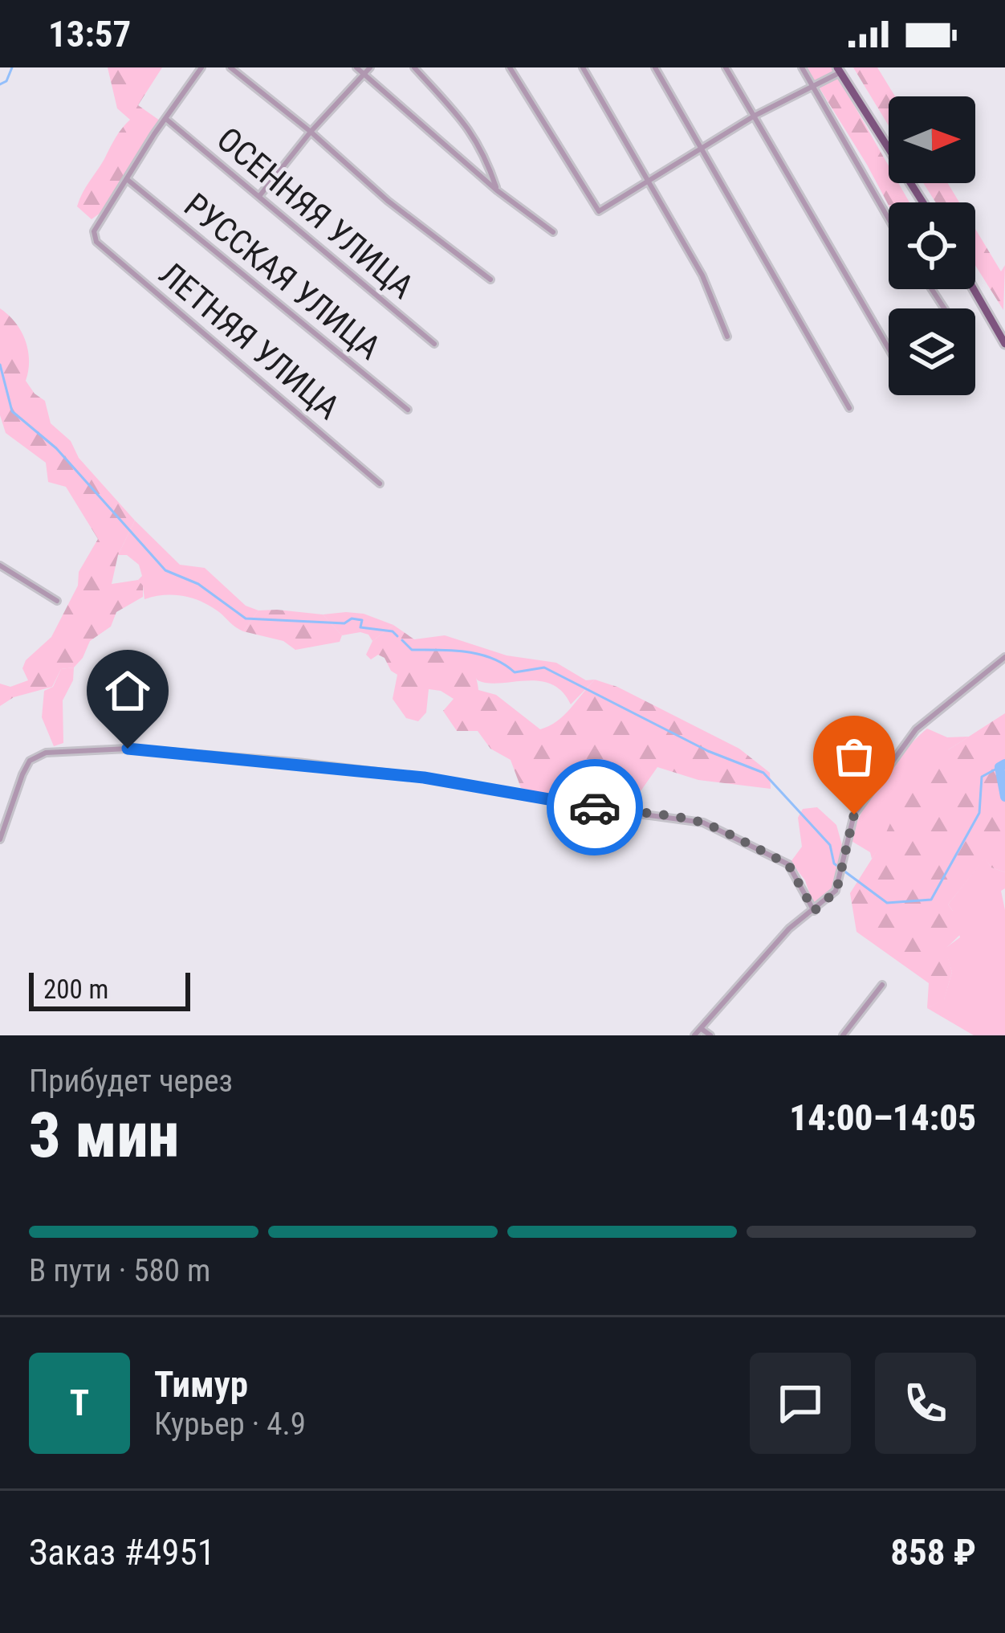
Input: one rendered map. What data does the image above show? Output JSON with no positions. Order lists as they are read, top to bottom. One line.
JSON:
{"streets":{"street":["ОСЕННЯЯ УЛИЦА","РУССКАЯ УЛИЦА","ЛЕТНЯЯ УЛИЦА"]},"crossings":[["РУССКАЯ УЛИЦА","ЛЕТНЯЯ УЛИЦА"]],"scale_bar":"200 m","north":"right","page":{"status":"13:57","scale":"200 m","heading":["3 мин","Прибудет через","14:00–14:05"],"panel":["Тимур","Курьер · 4.9","Заказ #4951","858 ₽"],"bar":"В пути · 580 m","round":"Т"}}
